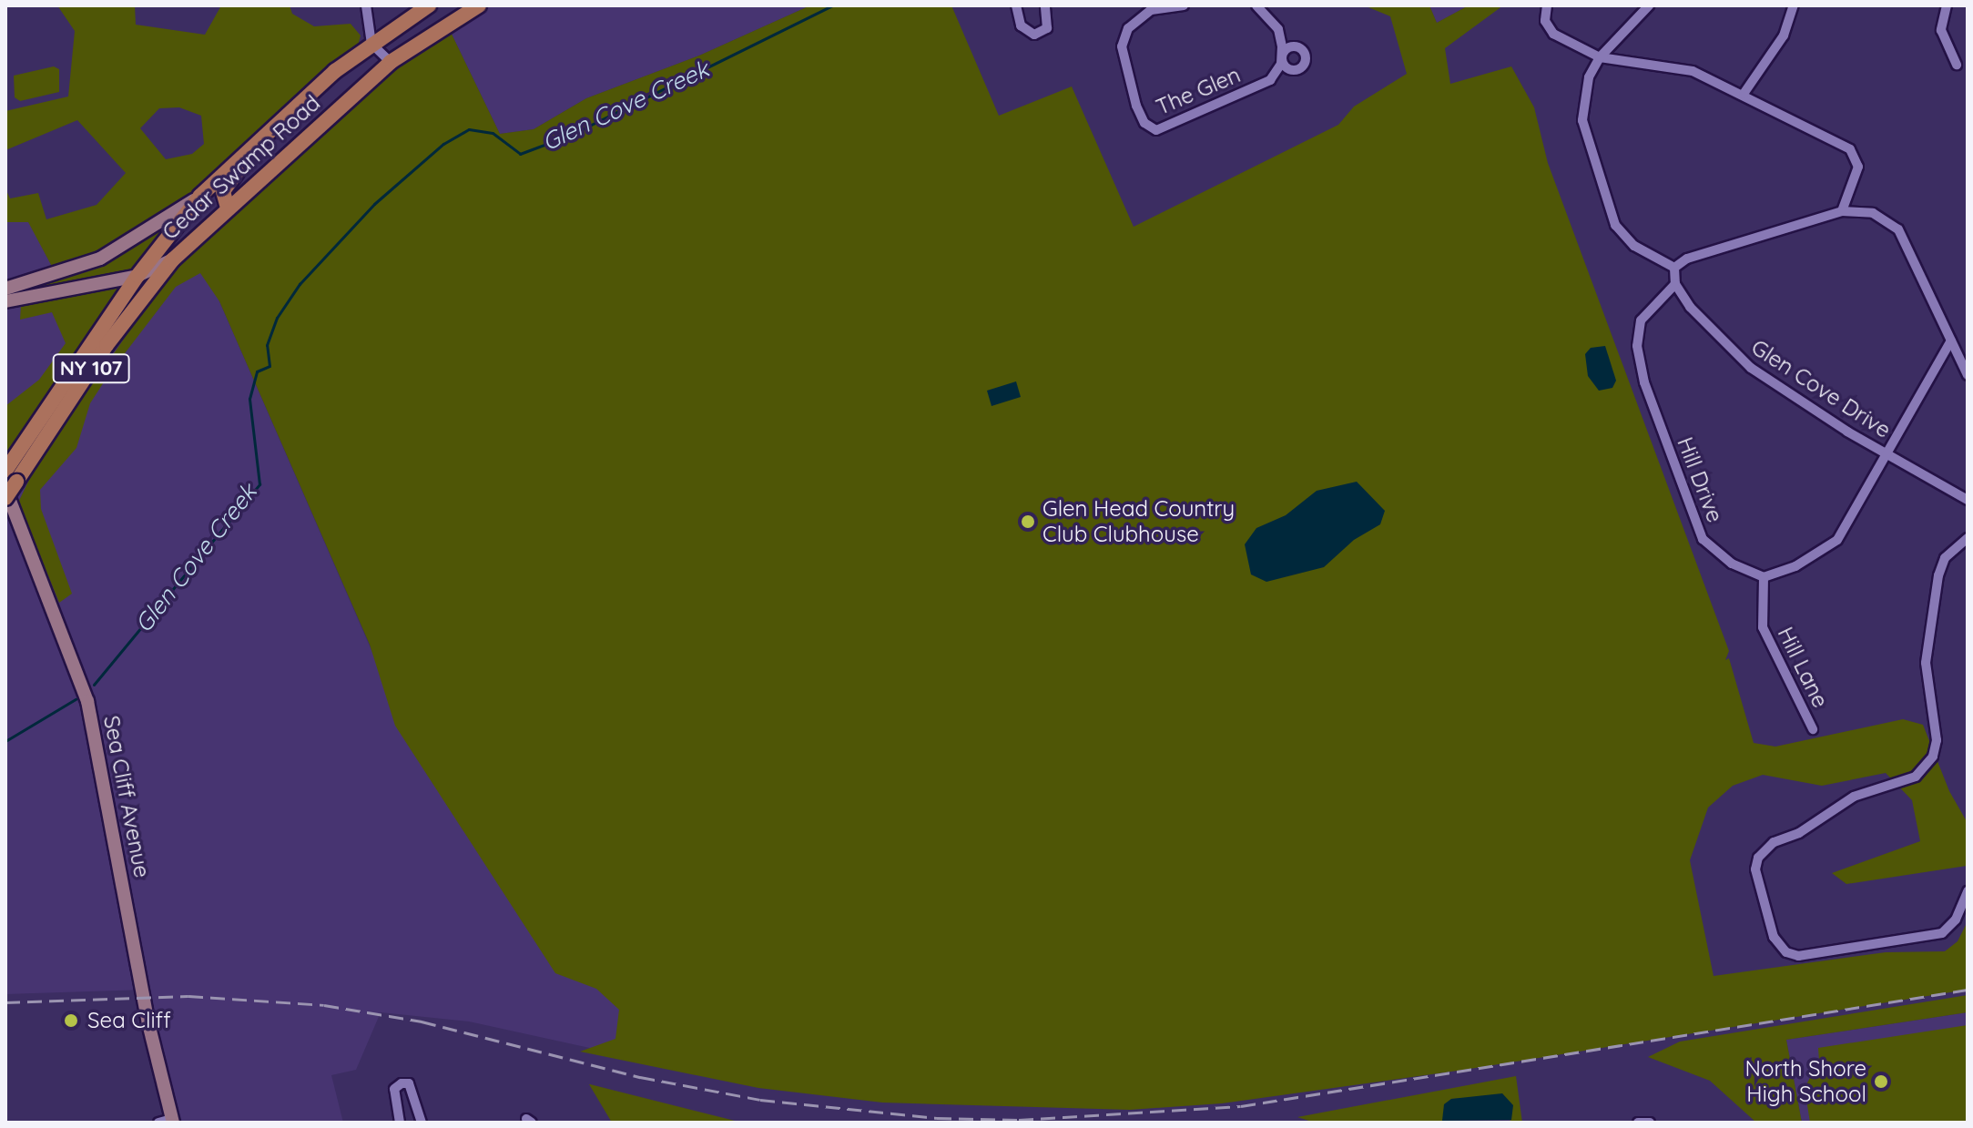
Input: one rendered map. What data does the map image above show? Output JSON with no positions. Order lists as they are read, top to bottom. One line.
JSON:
{"streets":{"main road":["Cedar Swamp Road","NY 107"],"street":["The Glen","Glen Cove Drive","Hill Drive","Hill Lane","Sea Cliff Avenue"]},"crossings":[["Cedar Swamp Road","NY 107"],["NY 107","Sea Cliff Avenue"],["Glen Cove Drive","Hill Drive"],["Hill Drive","Hill Lane"]],"water":["Glen Cove Creek"],"places":["Glen Head Country Club Clubhouse","Sea Cliff","North Shore High School"]}
